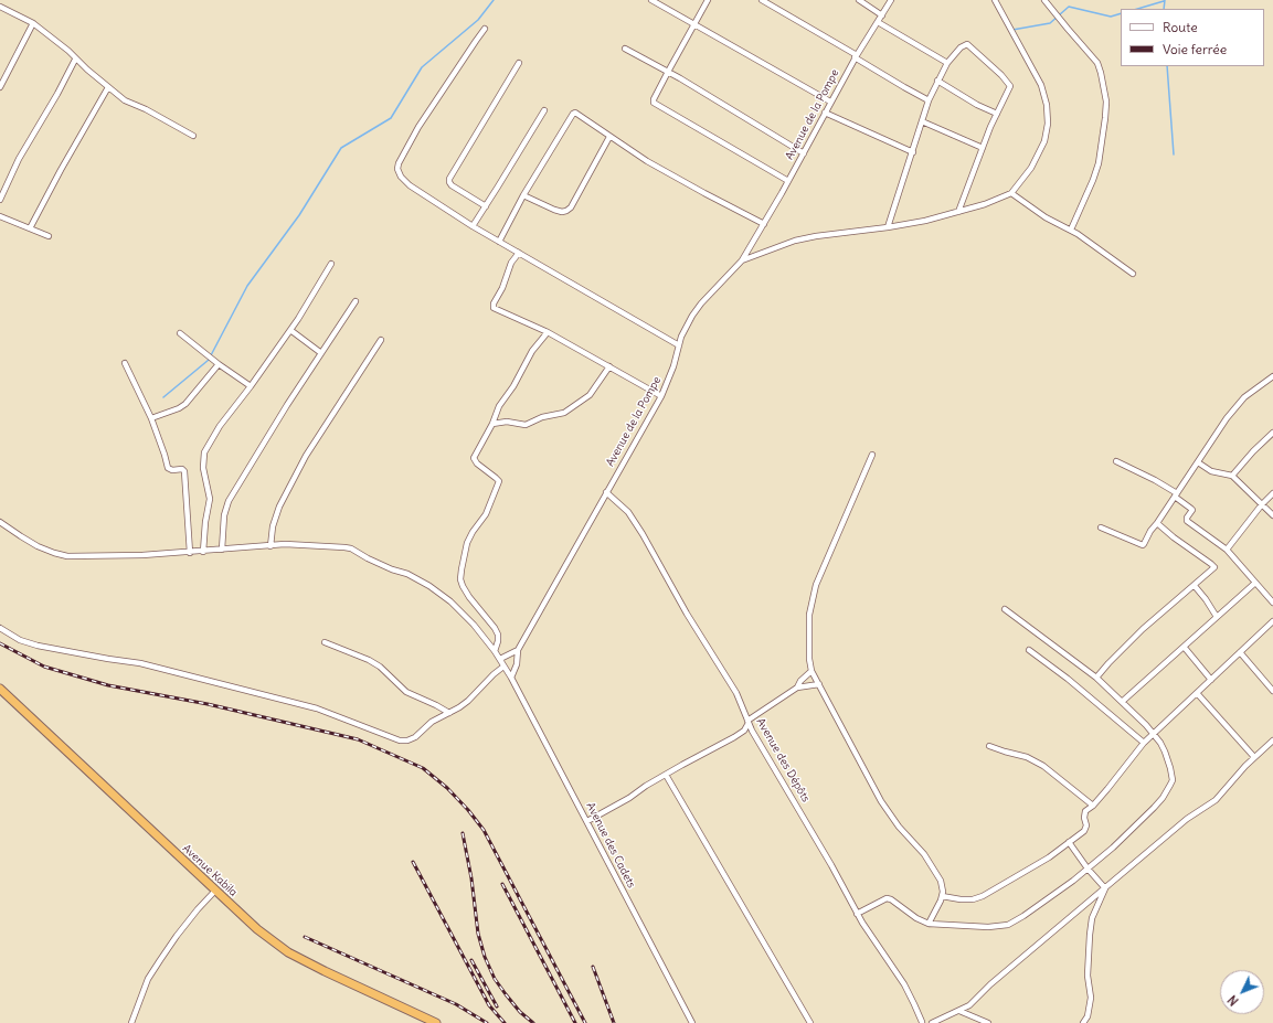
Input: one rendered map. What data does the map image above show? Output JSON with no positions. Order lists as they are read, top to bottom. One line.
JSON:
{"streets":{"highway":["Avenue Kabila"],"street":["Avenue de la Pompe","Avenue des Dépôts","Avenue des Cadets"]},"crossings":[["Avenue de la Pompe","Avenue des Dépôts"],["Avenue de la Pompe","Avenue des Cadets"]],"legend":["Route","Voie ferrée"],"north":"bottom left"}
